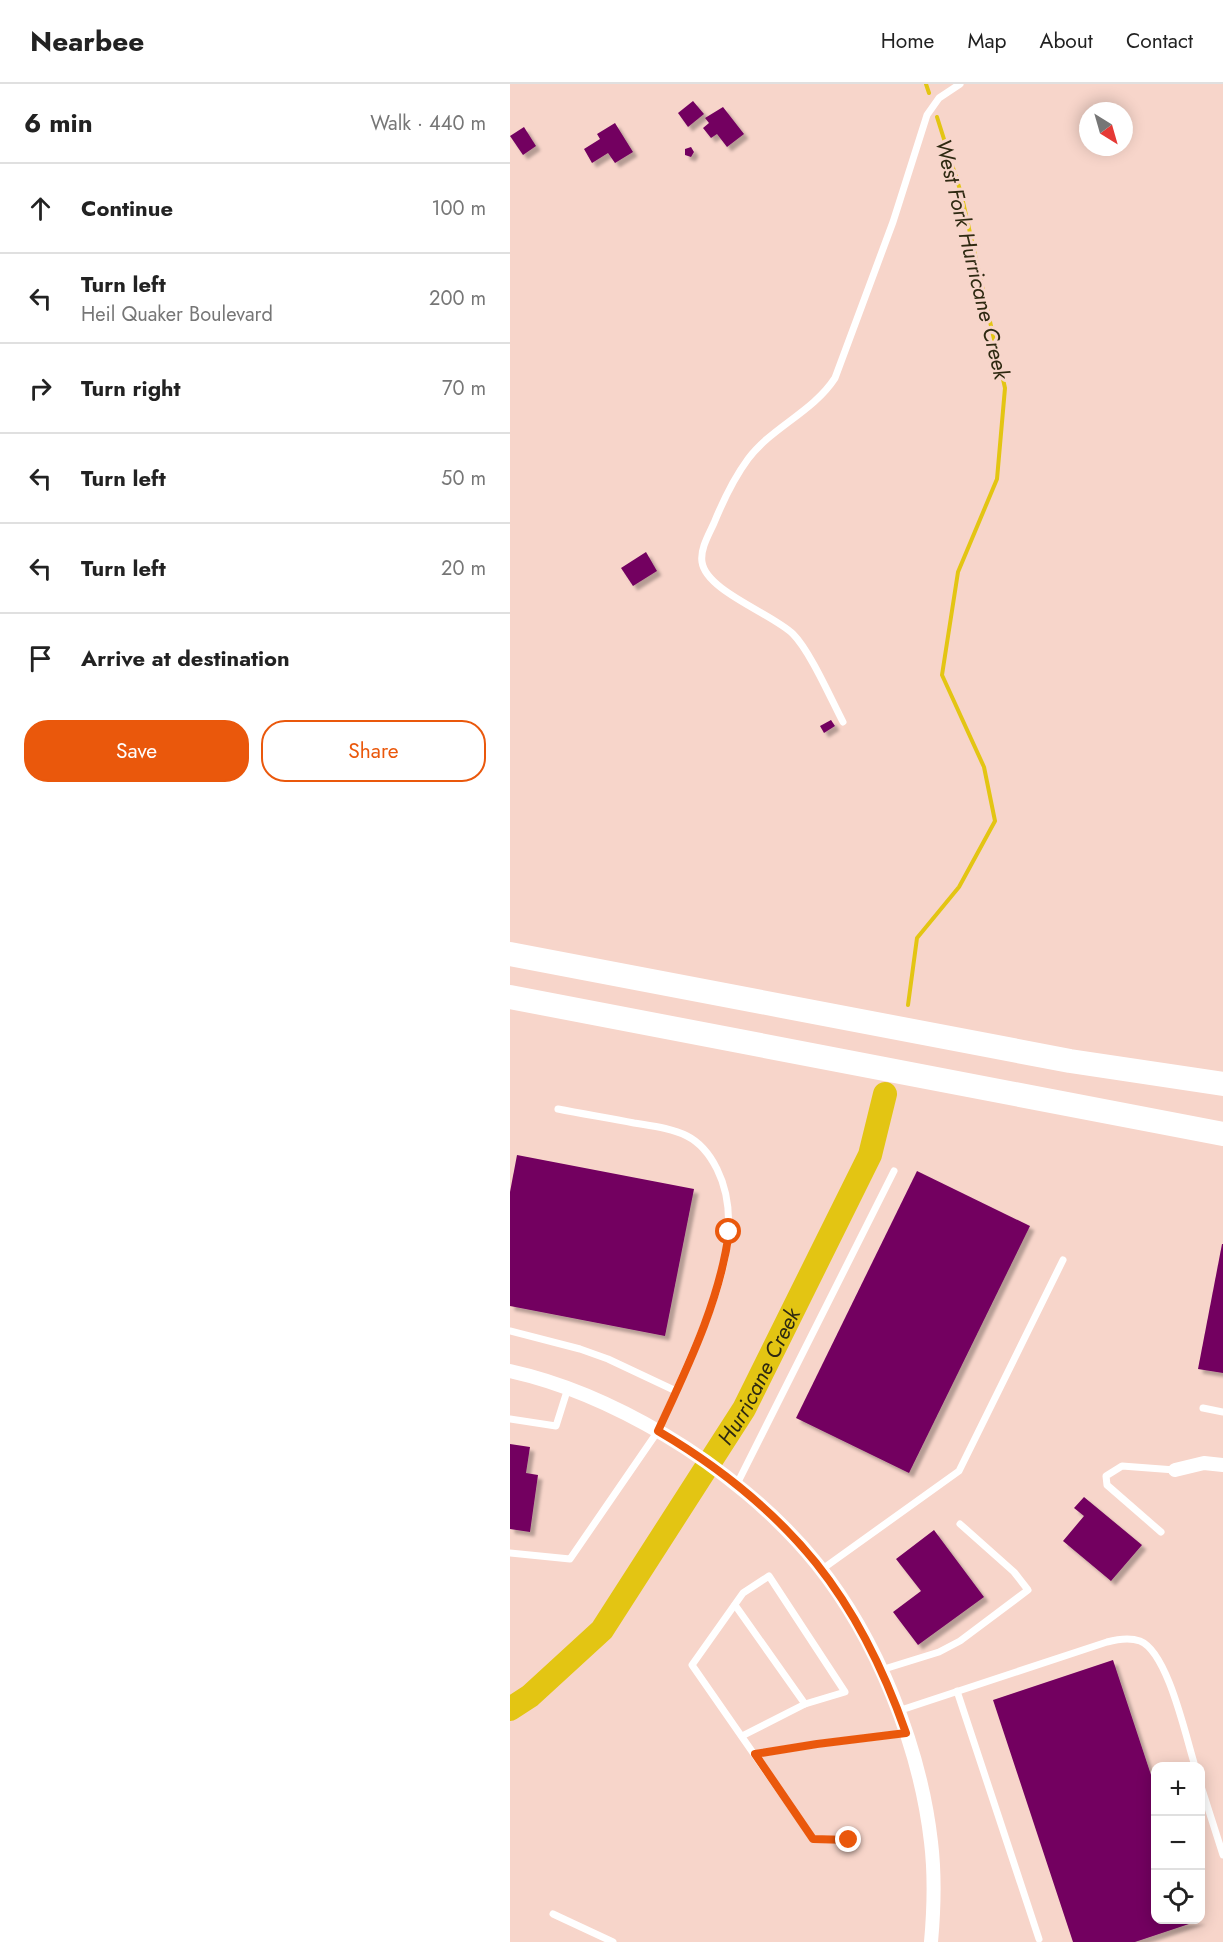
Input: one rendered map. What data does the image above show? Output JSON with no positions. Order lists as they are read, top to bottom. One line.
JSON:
{"water":["West Fork Hurricane Creek","Hurricane Creek"],"north":"bottom right","page":{"header":"Nearbee","nav":["Home","Map","About","Contact"],"heading":["6 min","Walk · 440 m"],"list":[["Continue","100 m"],["Turn left","Heil Quaker Boulevard","200 m"],["Turn right","70 m"],["Turn left","50 m"],["Turn left","20 m"],"Arrive at destination"],"buttons":["Save","Share"],"map_buttons":["+","−"]}}
